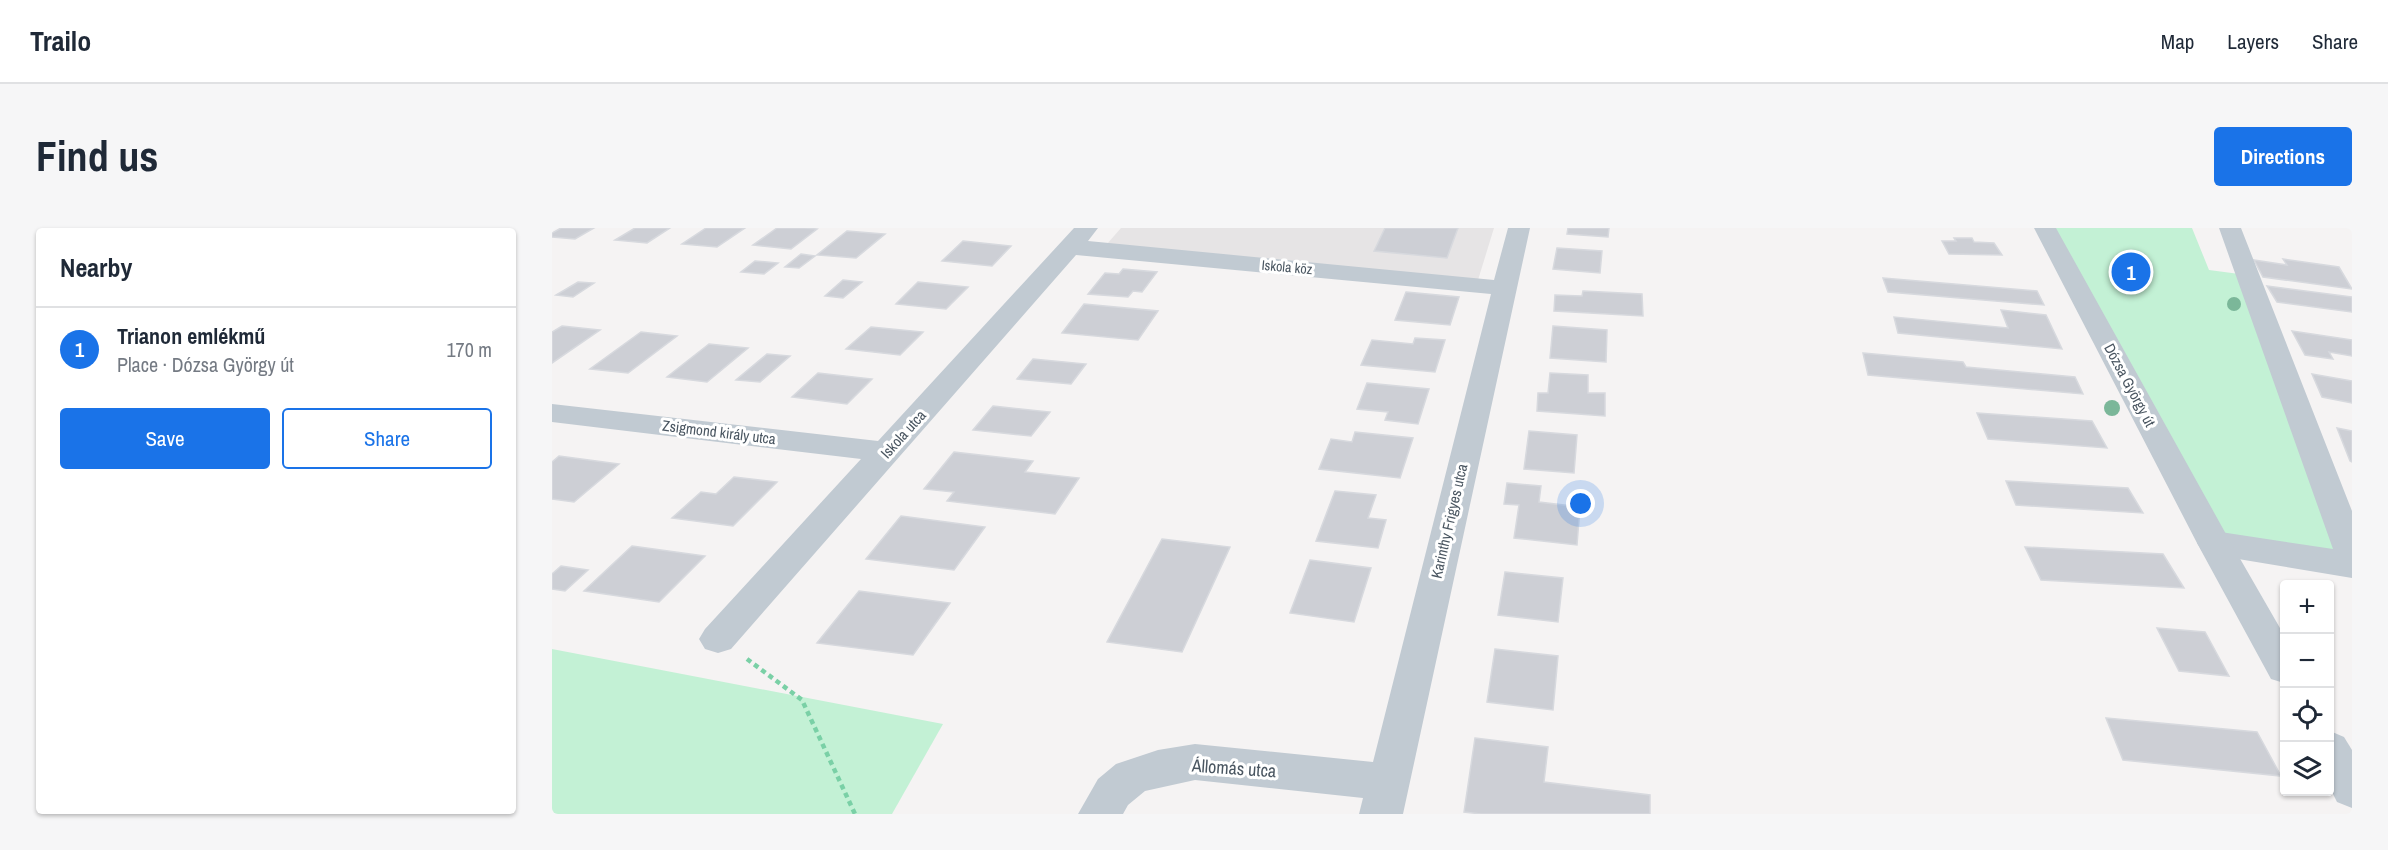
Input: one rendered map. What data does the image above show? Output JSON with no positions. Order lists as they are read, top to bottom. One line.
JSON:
{"streets":{"street":["Iskola köz","Dózsa György út","Zsigmond király utca","Iskola utca","Karinthy Frigyes utca","Állomás utca"]},"crossings":[["Iskola köz","Iskola utca"],["Iskola köz","Karinthy Frigyes utca"],["Zsigmond király utca","Iskola utca"],["Karinthy Frigyes utca","Állomás utca"]],"page":{"header":"Trailo","nav":["Map","Layers","Share"],"buttons":["Directions",["Save","Share"]],"title":"Find us","heading":"Nearby","pins":"1","list":[{"mark":"1","name":"Trianon emlékmű","note":"Place · Dózsa György út","value":"170 m"}],"map_buttons":["+","−"]}}
